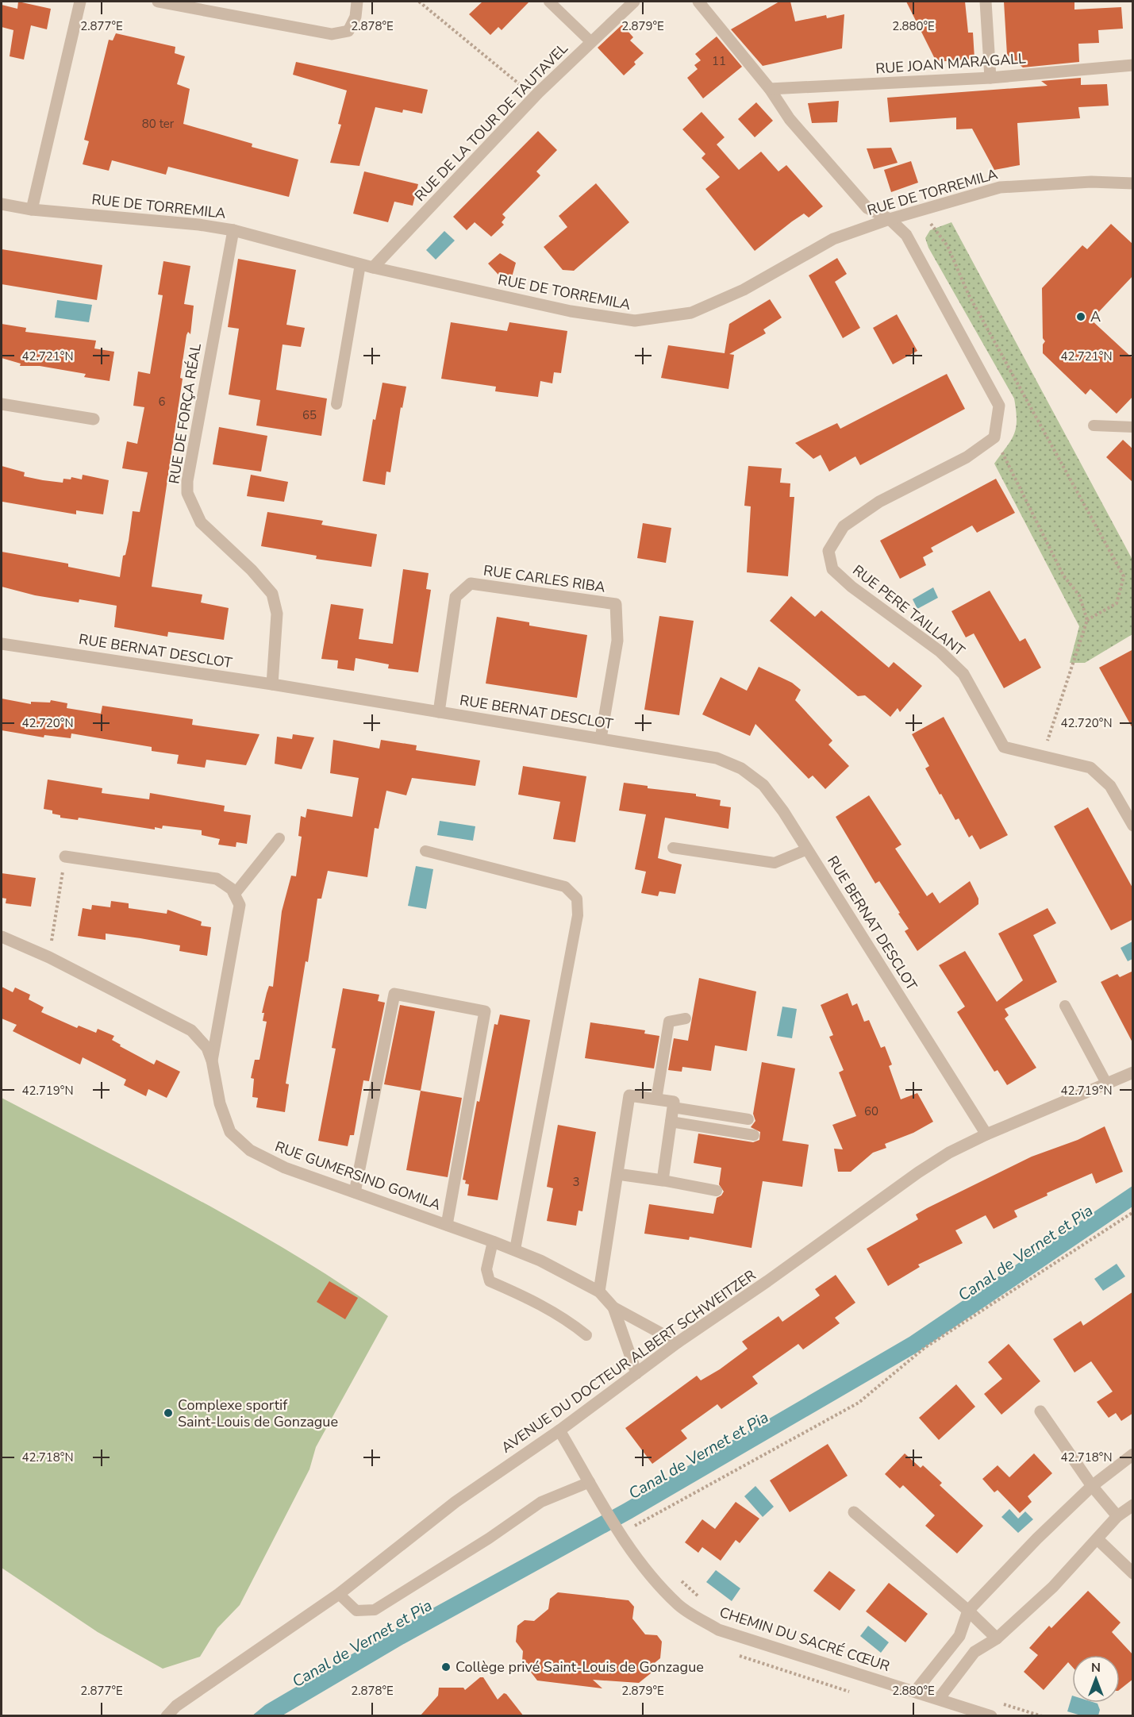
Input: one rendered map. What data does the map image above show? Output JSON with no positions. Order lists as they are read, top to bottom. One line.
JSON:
{"streets":{"street":["RUE JOAN MARAGALL","RUE DE LA TOUR DE TAUTAVEL","RUE DE TORREMILA","RUE DE FORÇA RÉAL","RUE CARLES RIBA","RUE PERE TAILLANT","RUE BERNAT DESCLOT","RUE GUMERSIND GOMILA","AVENUE DU DOCTEUR ALBERT SCHWEITZER","CHEMIN DU SACRÉ CŒUR"]},"crossings":[["RUE DE LA TOUR DE TAUTAVEL","RUE DE TORREMILA"],["RUE DE TORREMILA","RUE DE FORÇA RÉAL"],["RUE DE FORÇA RÉAL","RUE BERNAT DESCLOT"],["RUE CARLES RIBA","RUE BERNAT DESCLOT"],["RUE BERNAT DESCLOT","AVENUE DU DOCTEUR ALBERT SCHWEITZER"],["RUE GUMERSIND GOMILA","AVENUE DU DOCTEUR ALBERT SCHWEITZER"],["AVENUE DU DOCTEUR ALBERT SCHWEITZER","CHEMIN DU SACRÉ CŒUR"]],"water":["Canal de Vernet et Pia"],"places":["A","Complexe sportif Saint-Louis de Gonzague","Collège privé Saint-Louis de Gonzague"],"house_numbers":["11","80 ter","6","65","60","3"],"north":"top","coordinates":["2.877°E","2.878°E","2.879°E","2.880°E","42.721°N","42.720°N","42.719°N","42.718°N"]}
